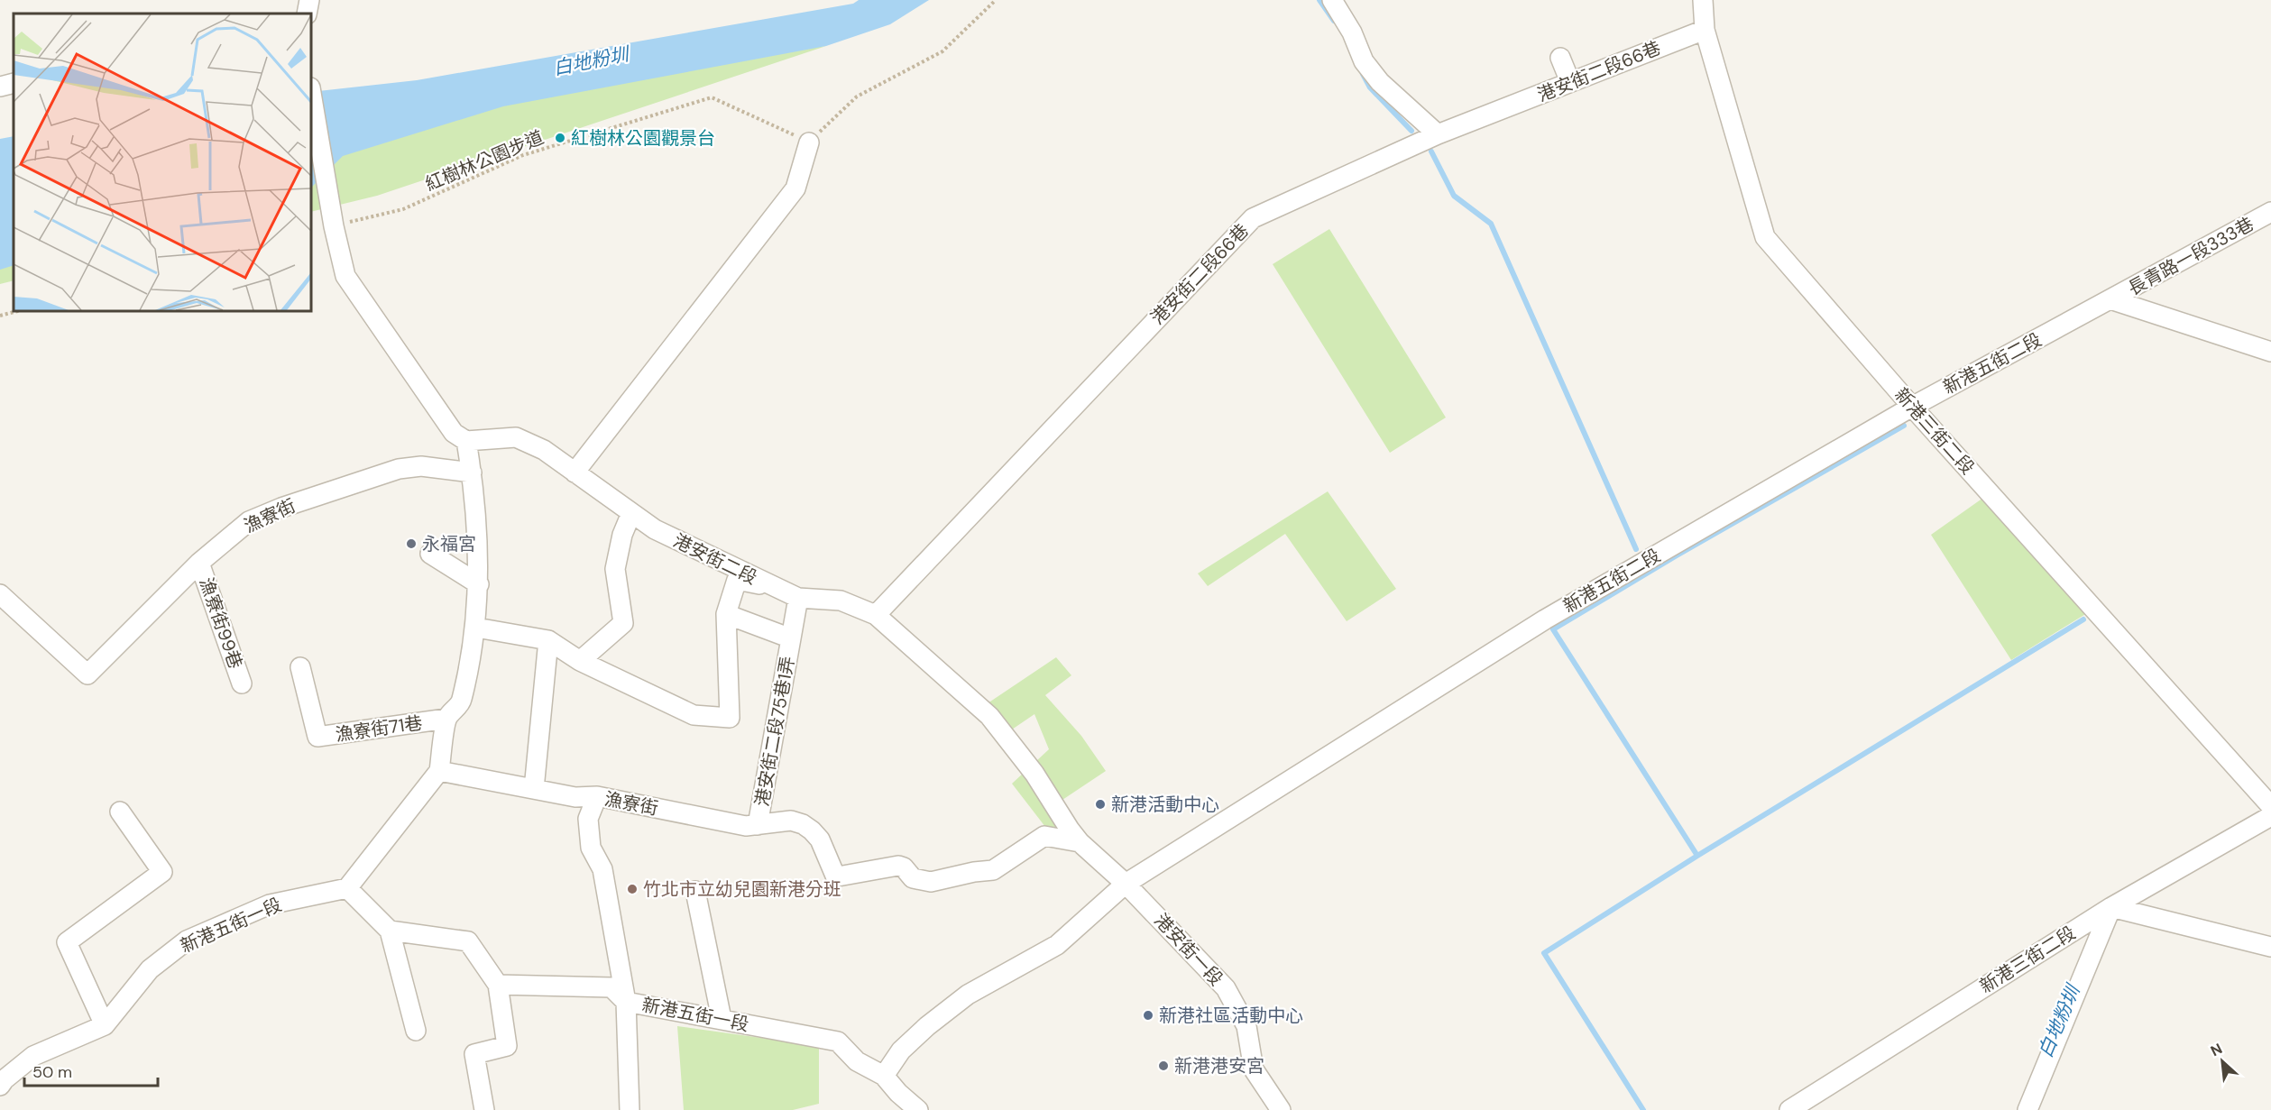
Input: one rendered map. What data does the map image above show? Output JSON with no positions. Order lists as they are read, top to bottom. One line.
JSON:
{"streets":{"street":["港安街二段66巷","長青路一段333巷","新港五街二段","新港三街二段","漁寮街","港安街二段","漁寮街99巷","漁寮街71巷","港安街二段75巷1弄","新港五街一段","港安街一段"],"path":["紅樹林公園步道"]},"crossings":[["港安街二段66巷","新港三街二段"],["港安街二段66巷","港安街二段"],["長青路一段333巷","新港五街二段"],["新港五街二段","新港三街二段"],["新港五街二段","港安街二段"],["新港五街二段","港安街一段"],["漁寮街","港安街二段"],["漁寮街","漁寮街99巷"],["漁寮街","港安街二段75巷1弄"],["港安街二段","港安街二段75巷1弄"],["港安街二段","港安街一段"]],"water":["白地粉圳"],"places":["紅樹林公園觀景台","永福宮","新港活動中心","竹北市立幼兒園新港分班","新港社區活動中心","新港港安宮"],"scale_bar":"50 m","north":"top left"}
